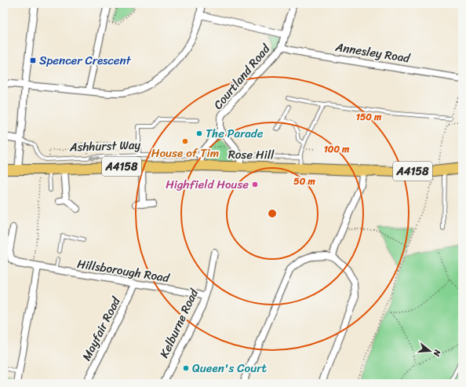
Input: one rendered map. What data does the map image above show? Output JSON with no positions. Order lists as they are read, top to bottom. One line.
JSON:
{"streets":{"main road":["Rose Hill","A4158"],"street":["Annesley Road","Courtland Road","Hillsborough Road","Kelburne Road","Mayfair Road"],"lane":["Ashhurst Way"]},"crossings":[["Annesley Road","Courtland Road"],["Rose Hill","A4158"],["Hillsborough Road","Kelburne Road"],["Hillsborough Road","Mayfair Road"]],"one_way":["Ashhurst Way"],"places":{"transit":["Spencer Crescent"],"other":["The Parade","House of Tim","Highfield House","Queen's Court"]},"north":"right","rings":["150 m","100 m","50 m"]}
